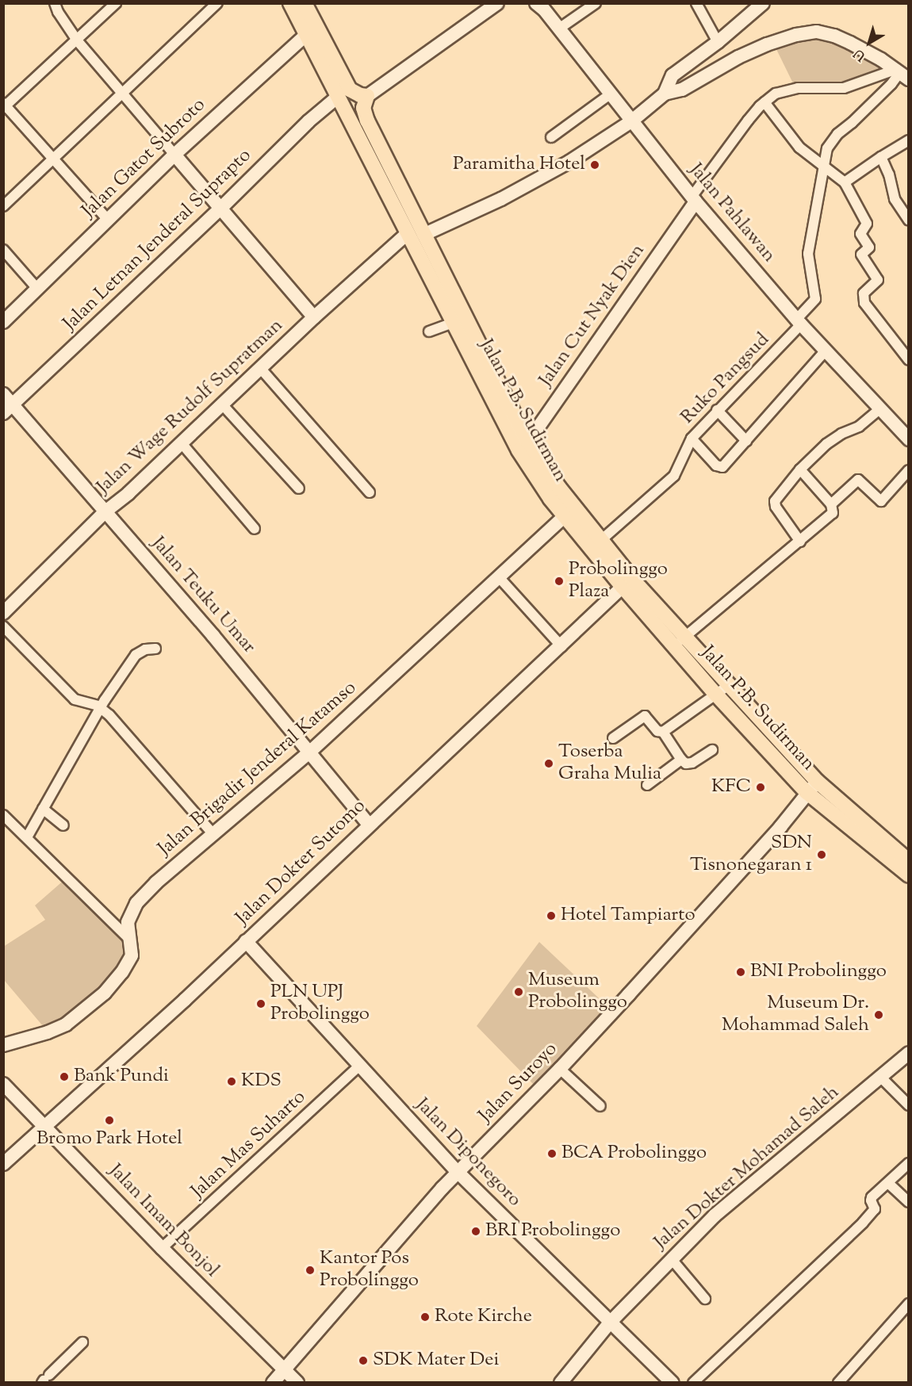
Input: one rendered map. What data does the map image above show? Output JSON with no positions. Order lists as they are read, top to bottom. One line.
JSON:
{"streets":{"main road":["Jalan P.B. Sudirman"],"street":["Jalan Gatot Subroto","Jalan Pahlawan","Jalan Letnan Jenderal Suprapto","Jalan Cut Nyak Dien","Ruko Pangsud","Jalan Wage Rudolf Supratman","Jalan Teuku Umar","Jalan Brigadir Jenderal Katamso","Jalan Dokter Sutomo","Jalan Suroyo","Jalan Mas Suharto","Jalan Diponegoro","Jalan Dokter Mohamad Saleh","Jalan Imam Bonjol"]},"crossings":[["Jalan Gatot Subroto","Jalan P.B. Sudirman"],["Jalan Pahlawan","Jalan Cut Nyak Dien"],["Jalan Pahlawan","Ruko Pangsud"],["Jalan Letnan Jenderal Suprapto","Jalan P.B. Sudirman"],["Jalan Letnan Jenderal Suprapto","Jalan Teuku Umar"],["Jalan Cut Nyak Dien","Jalan P.B. Sudirman"],["Ruko Pangsud","Jalan P.B. Sudirman"],["Jalan Wage Rudolf Supratman","Jalan P.B. Sudirman"],["Jalan Wage Rudolf Supratman","Jalan Teuku Umar"],["Jalan P.B. Sudirman","Jalan Brigadir Jenderal Katamso"],["Jalan P.B. Sudirman","Jalan Dokter Sutomo"],["Jalan P.B. Sudirman","Jalan Suroyo"],["Jalan Teuku Umar","Jalan Brigadir Jenderal Katamso"],["Jalan Teuku Umar","Jalan Dokter Sutomo"],["Jalan Dokter Sutomo","Jalan Diponegoro"],["Jalan Dokter Sutomo","Jalan Imam Bonjol"],["Jalan Suroyo","Jalan Diponegoro"],["Jalan Suroyo","Jalan Imam Bonjol"],["Jalan Mas Suharto","Jalan Diponegoro"],["Jalan Mas Suharto","Jalan Imam Bonjol"],["Jalan Diponegoro","Jalan Dokter Mohamad Saleh"]],"places":["Paramitha Hotel","Probolinggo Plaza","Toserba Graha Mulia","KFC","SDN Tisnonegaran 1","Hotel Tampiarto","BNI Probolinggo","Museum Probolinggo","PLN UPJ Probolinggo","Museum Dr. Mohammad Saleh","Bank Pundi","KDS","Bromo Park Hotel","BCA Probolinggo","BRI Probolinggo","Kantor Pos Probolinggo","Rote Kirche","SDK Mater Dei"],"north":"bottom left"}
